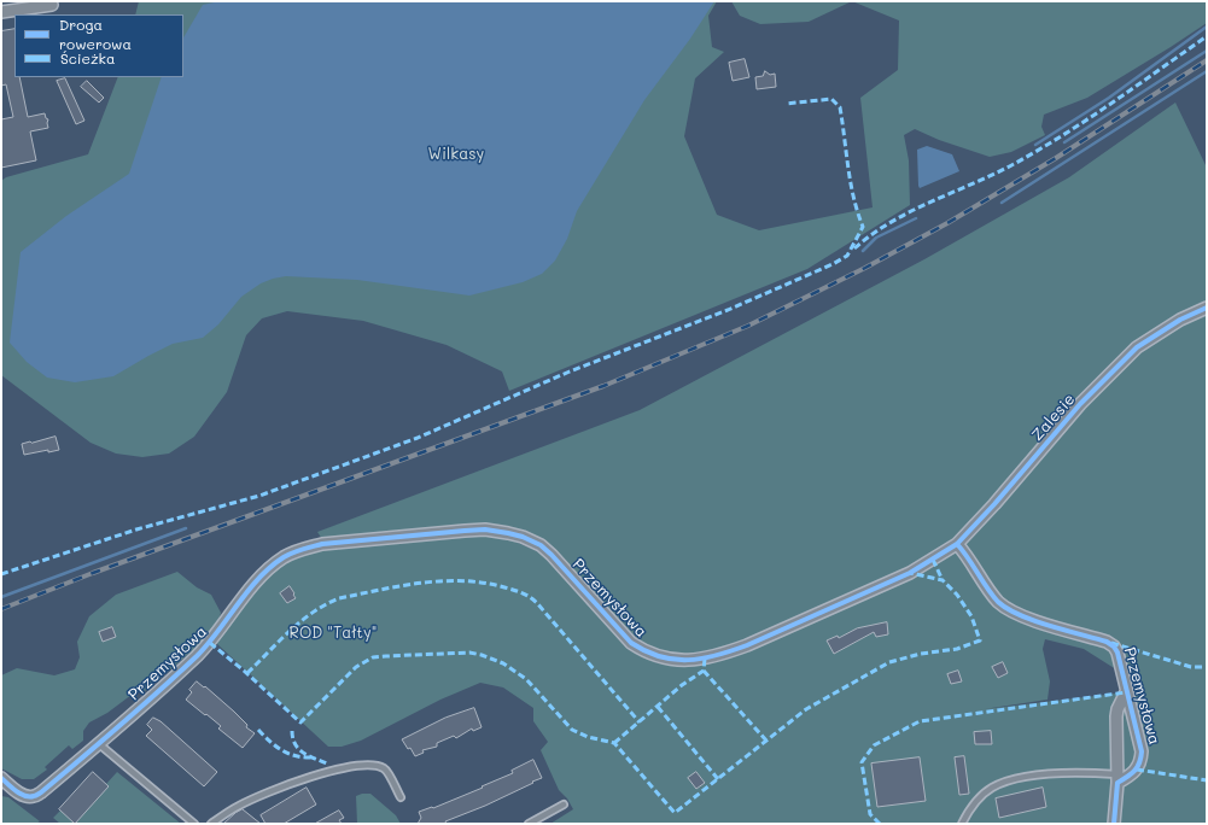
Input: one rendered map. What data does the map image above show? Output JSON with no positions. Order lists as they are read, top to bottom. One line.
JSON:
{"streets":{"street":["Zalesie","Przemysłowa"]},"crossings":[["Zalesie","Przemysłowa"]],"parks":["Wilkasy","ROD \"Tałty\""],"legend":["Droga rowerowa","Ścieżka"]}
